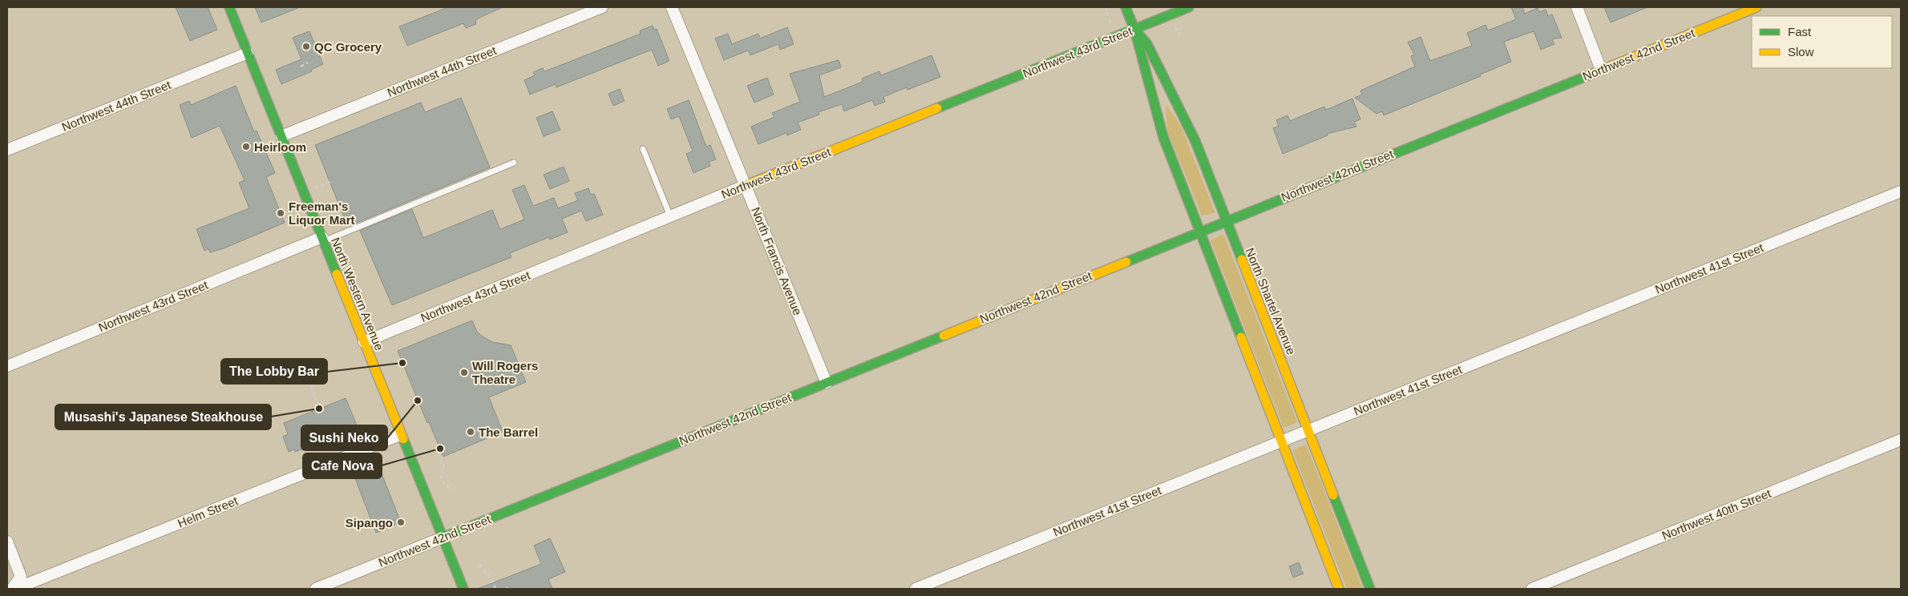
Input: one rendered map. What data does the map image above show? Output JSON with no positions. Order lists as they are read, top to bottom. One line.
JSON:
{"streets":{"street":["Northwest 43rd Street","Northwest 42nd Street","Northwest 44th Street","North Francis Avenue","Northwest 41st Street","North Western Avenue","North Shartel Avenue","Helm Street","Northwest 40th Street"]},"crossings":[["Northwest 43rd Street","North Francis Avenue"],["Northwest 43rd Street","North Western Avenue"],["Northwest 43rd Street","North Shartel Avenue"],["Northwest 42nd Street","North Francis Avenue"],["Northwest 42nd Street","North Western Avenue"],["Northwest 42nd Street","North Shartel Avenue"],["Northwest 44th Street","North Western Avenue"],["Northwest 41st Street","North Shartel Avenue"],["North Western Avenue","Helm Street"]],"places":["QC Grocery","Heirloom","Freeman's Liquor Mart","The Lobby Bar","Will Rogers Theatre","Sushi Neko","Musashi's Japanese Steakhouse","The Barrel","Cafe Nova","Sipango"],"legend":["Fast","Slow"]}
